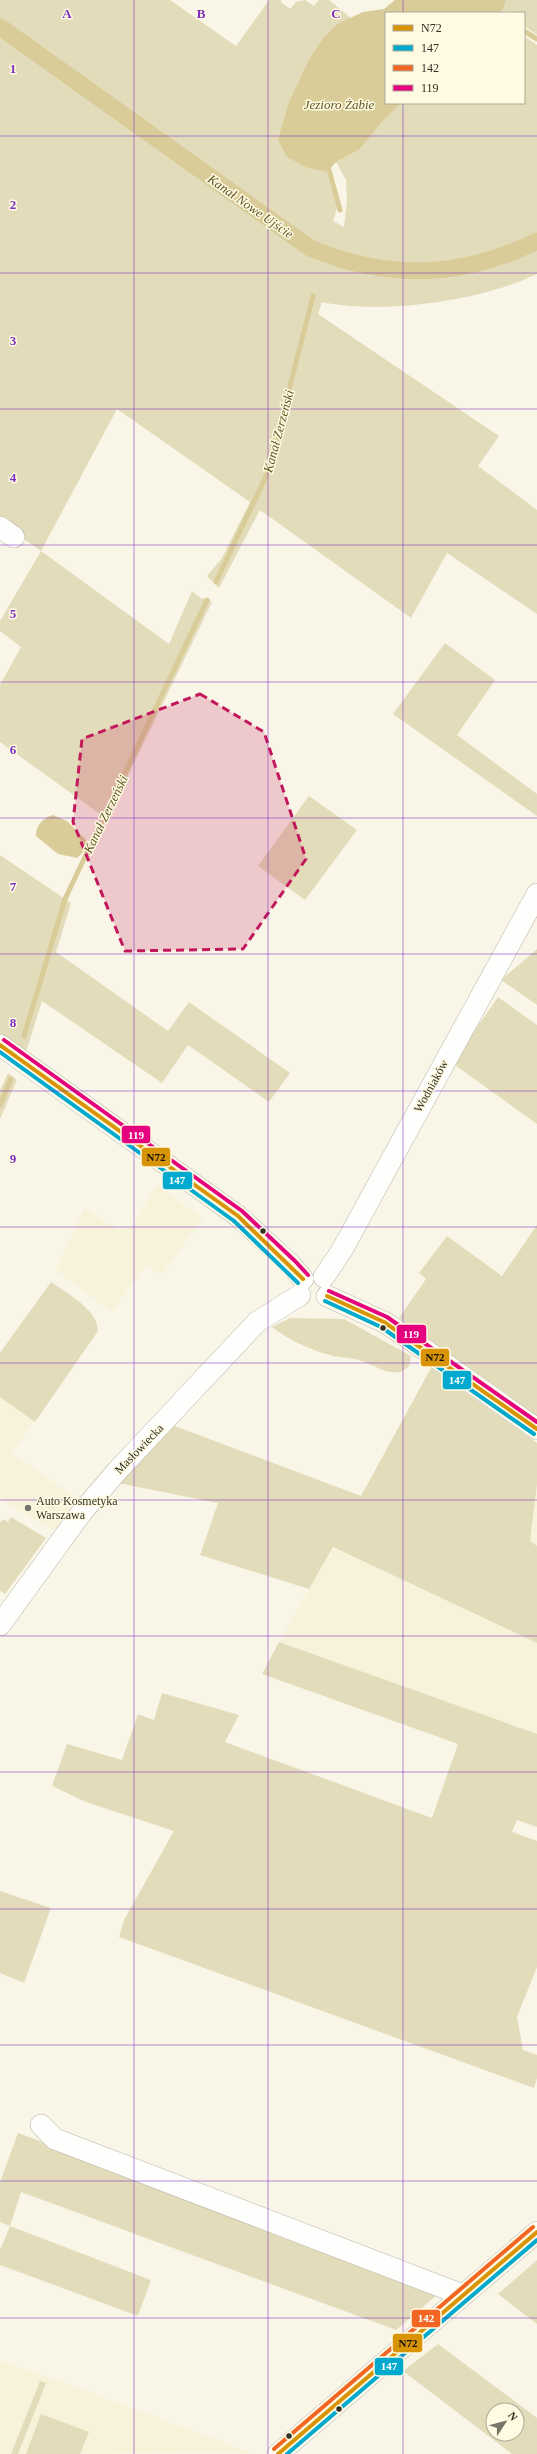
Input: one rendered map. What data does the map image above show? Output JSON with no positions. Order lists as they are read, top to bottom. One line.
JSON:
{"streets":{"street":["Wodniaków","Masłowiecka"]},"water":["Jezioro Żabie","Kanał Nowe Ujście","Kanał Zerzeński"],"places":["Auto Kosmetyka Warszawa"],"lines":["transit line 119","transit line N72","transit line 147","transit line 142"],"legend":["N72","147","142","119"],"north":"top right","grid":{"columns":["A","B","C"],"rows":["1","2","3","4","5","6","7","8","9"]}}
